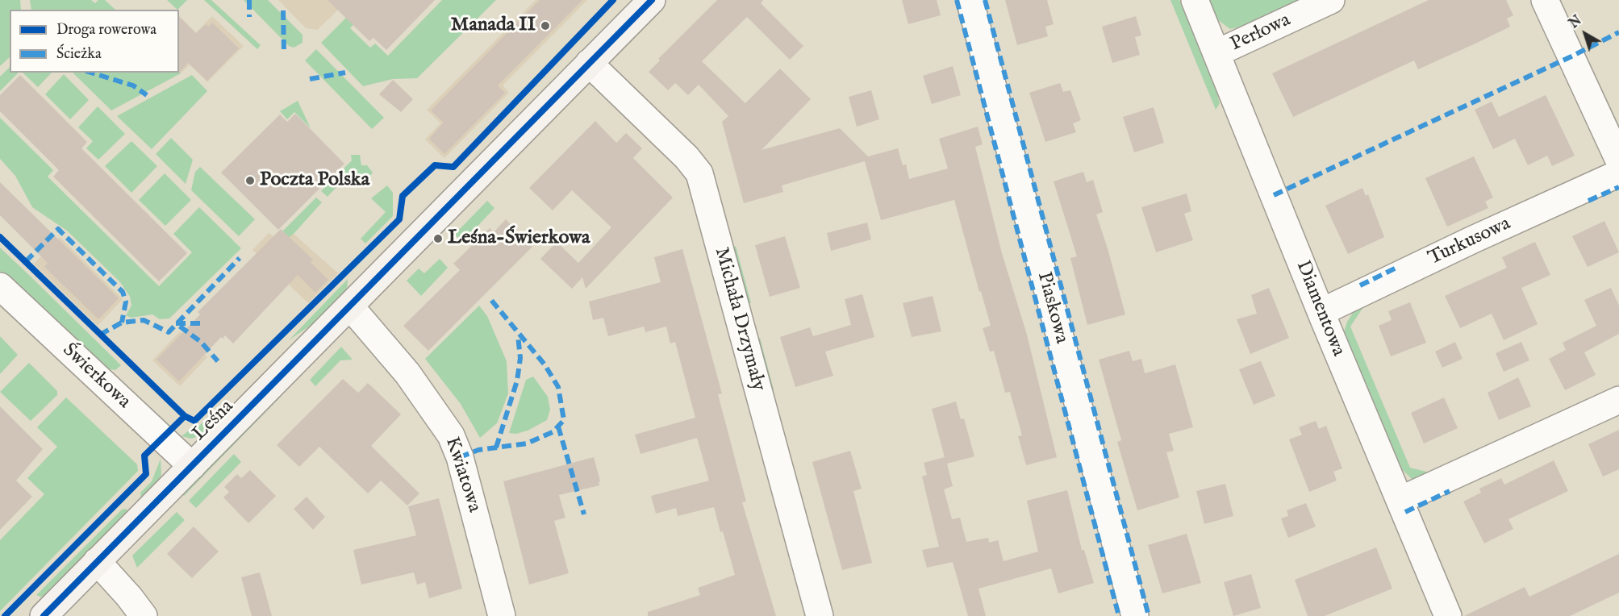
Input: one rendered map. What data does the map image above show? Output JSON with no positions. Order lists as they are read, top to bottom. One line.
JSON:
{"streets":{"street":["Perłowa","Turkusowa","Piaskowa","Diamentowa","Michała Drzymały","Świerkowa","Leśna","Kwiatowa"]},"crossings":[["Perłowa","Diamentowa"],["Turkusowa","Diamentowa"],["Michała Drzymały","Leśna"],["Świerkowa","Leśna"],["Leśna","Kwiatowa"]],"places":["Manada II","Poczta Polska","Leśna-Świerkowa"],"legend":["Droga rowerowa","Ścieżka"],"north":"top left"}
